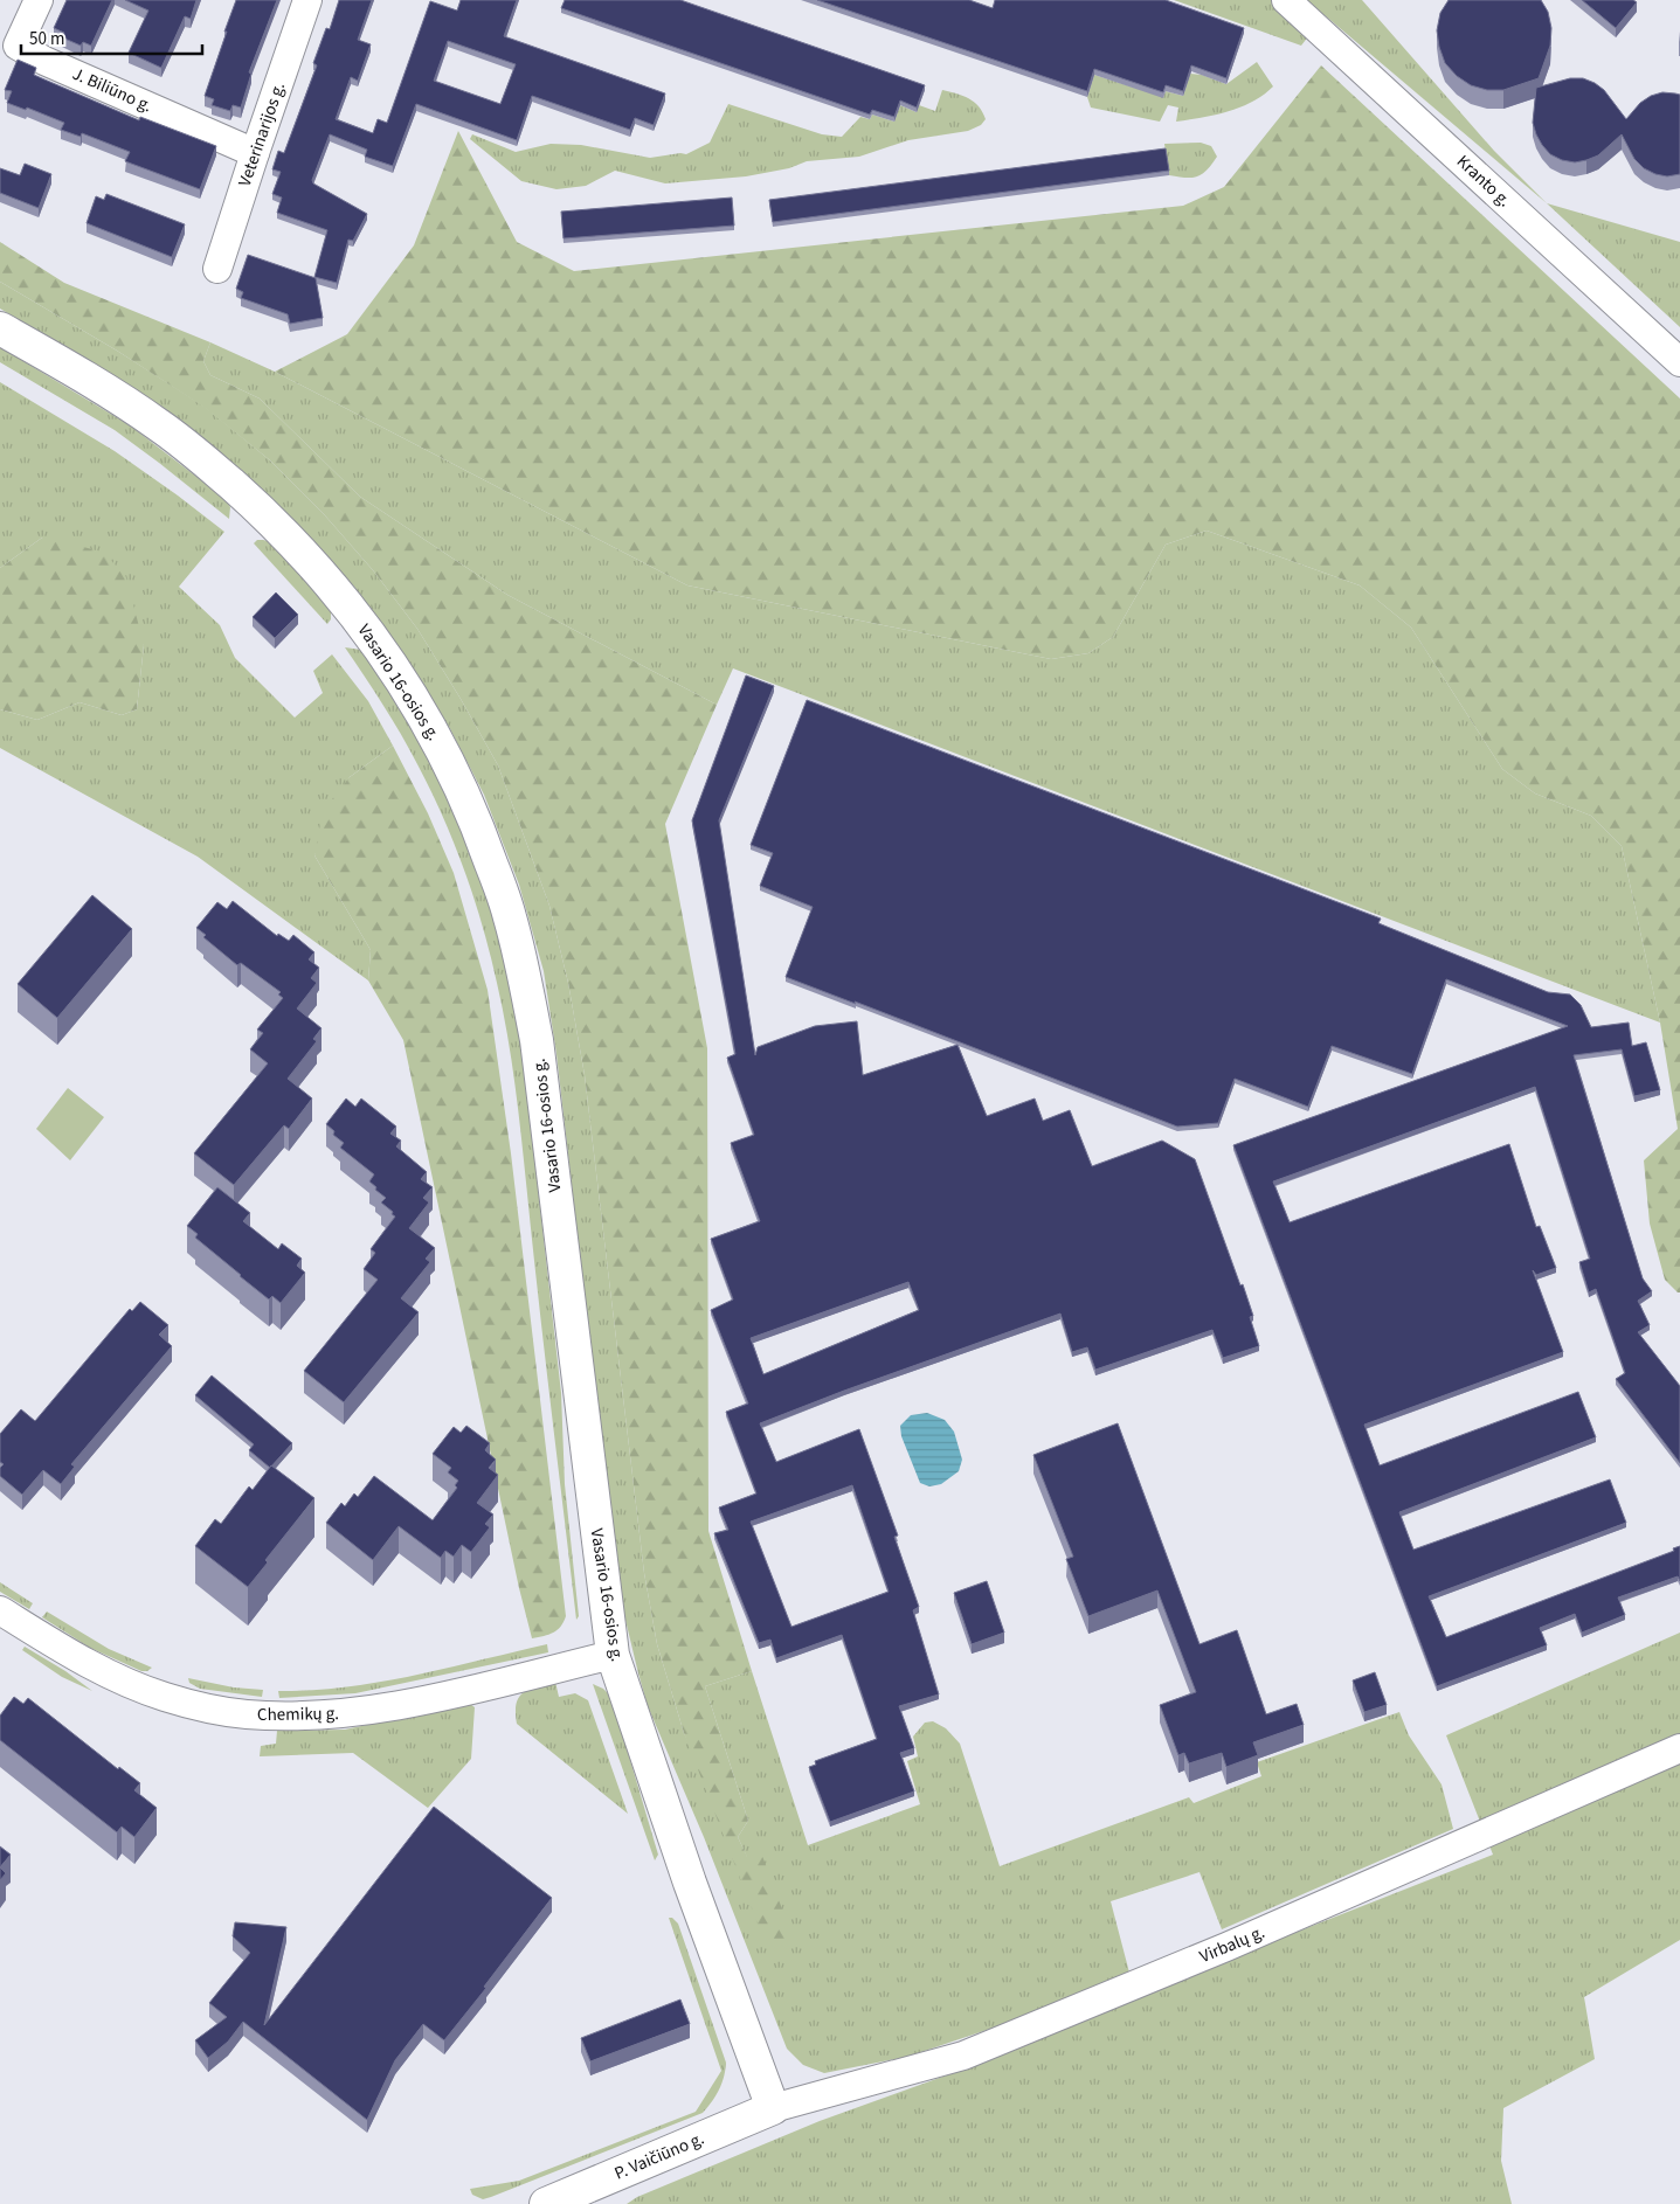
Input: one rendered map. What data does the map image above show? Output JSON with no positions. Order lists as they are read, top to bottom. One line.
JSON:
{"streets":{"main road":["Vasario 16-osios g.","P. Vaičiūno g."],"street":["J. Biliūno g.","Veterinarijos g.","Kranto g.","Chemikų g.","Virbalų g."]},"crossings":[["J. Biliūno g.","Veterinarijos g."],["Vasario 16-osios g.","Chemikų g."],["Vasario 16-osios g.","Virbalų g."],["Vasario 16-osios g.","P. Vaičiūno g."],["Virbalų g.","P. Vaičiūno g."]],"scale_bar":"50 m"}
